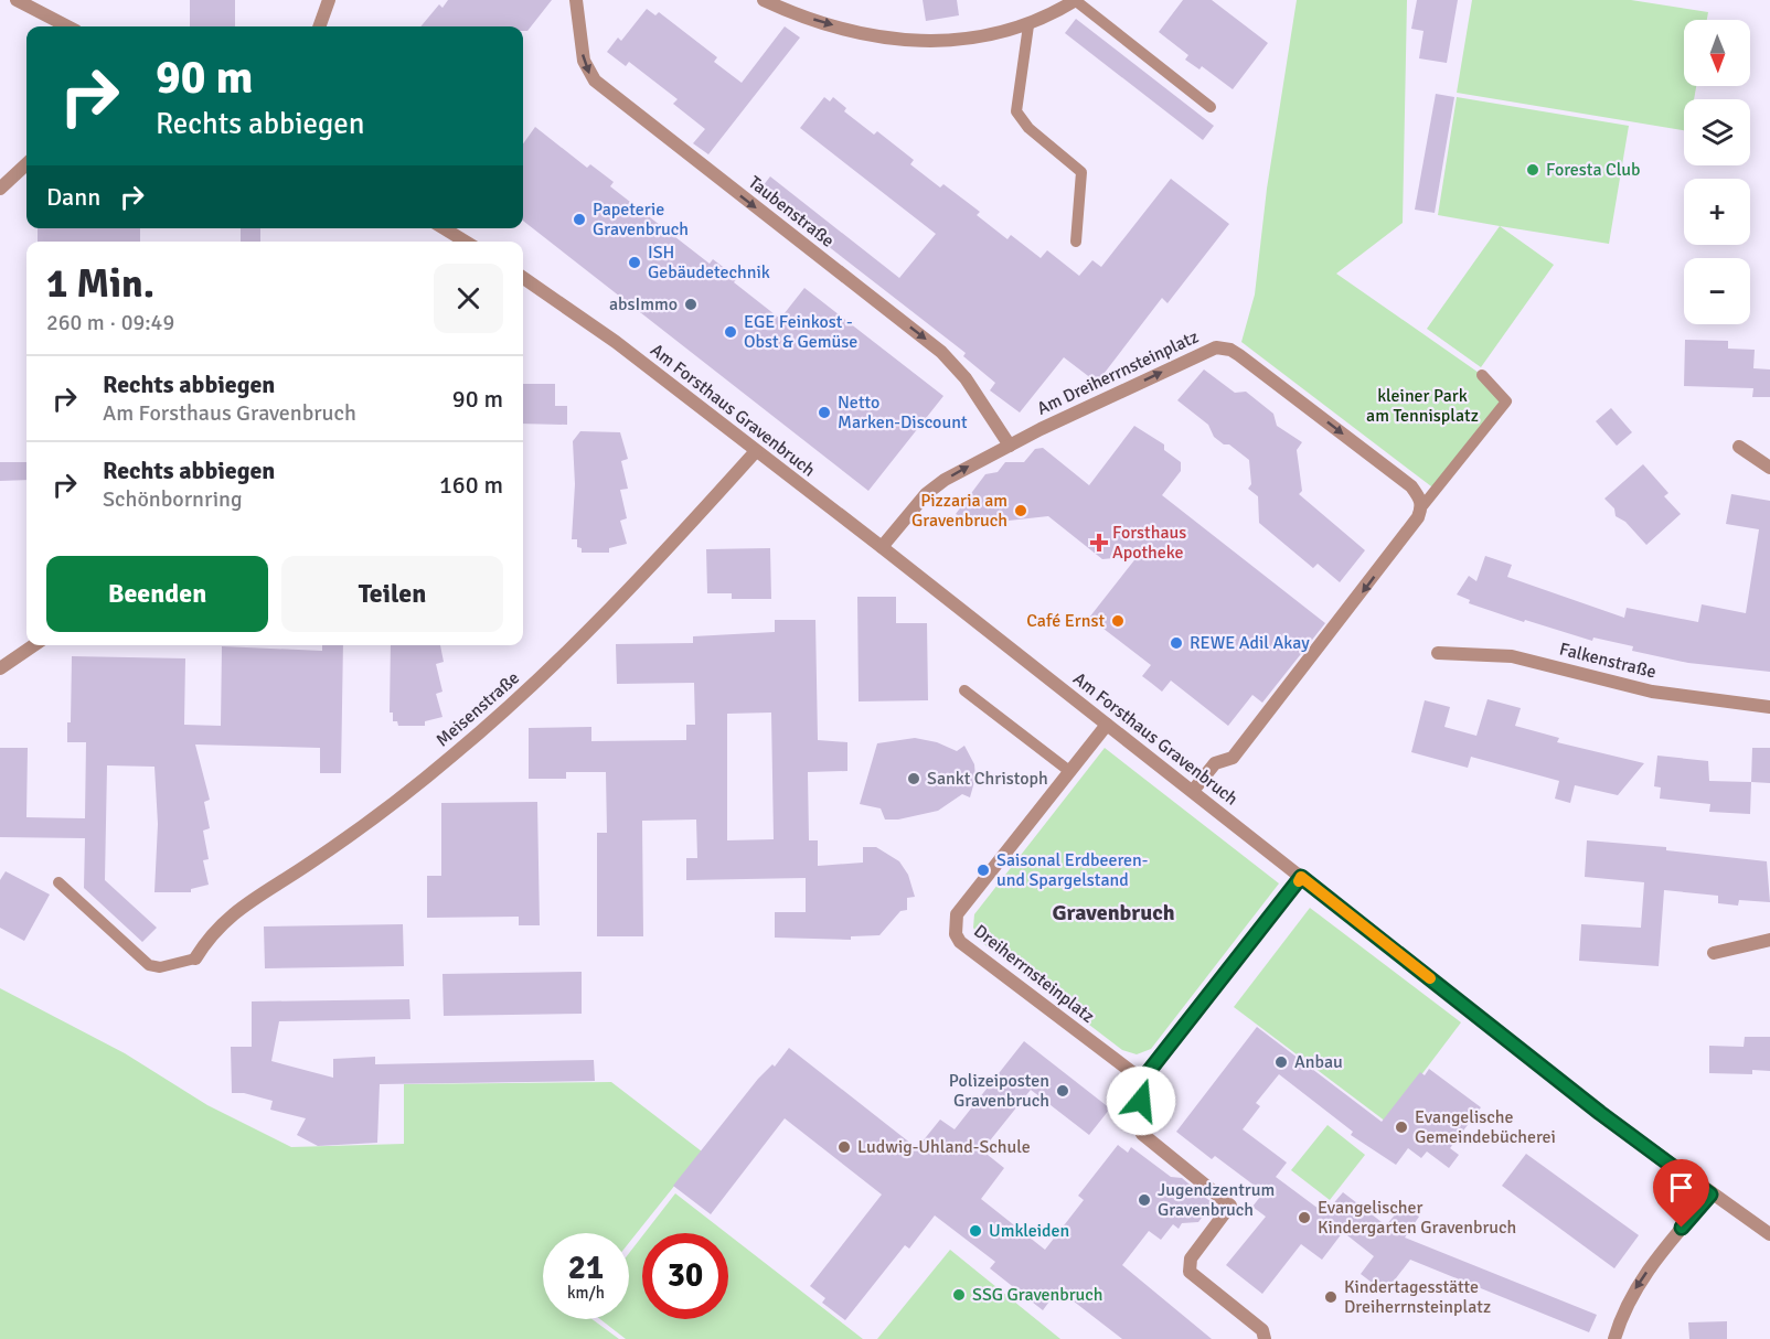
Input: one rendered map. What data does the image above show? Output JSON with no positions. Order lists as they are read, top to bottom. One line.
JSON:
{"streets":{"street":["Taubenstraße","Am Dreiherrnsteinplatz","Am Forsthaus Gravenbruch","Falkenstraße","Meisenstraße","Dreiherrnsteinplatz"]},"crossings":[["Taubenstraße","Am Dreiherrnsteinplatz"],["Am Dreiherrnsteinplatz","Am Forsthaus Gravenbruch"],["Am Forsthaus Gravenbruch","Meisenstraße"],["Am Forsthaus Gravenbruch","Dreiherrnsteinplatz"]],"one_way":["Taubenstraße","Am Dreiherrnsteinplatz"],"districts":["Gravenbruch"],"parks":["kleiner Park am Tennisplatz"],"places":{"other":["Foresta Club","Papeterie Gravenbruch","ISH Gebäudetechnik","absImmo","EGE Feinkost - Obst & Gemüse","Netto Marken-Discount","Pizzaria am Gravenbruch","Café Ernst","REWE Adil Akay","Sankt Christoph","Saisonal Erdbeeren- und Spargelstand","Anbau","Polizeiposten Gravenbruch","Evangelische Gemeindebücherei","Ludwig-Uhland-Schule","Jugendzentrum Gravenbruch","Evangelischer Kindergarten Gravenbruch","Umkleiden","SSG Gravenbruch","Kindertagesstätte Dreiherrnsteinplatz"],"health":["Forsthaus Apotheke"]},"north":"bottom","page":{"map_buttons":["+","−"],"turn":["90 m","Rechts abbiegen"],"then":"Dann","heading":["1 Min.","260 m · 09:49"],"list":[{"name":"Rechts abbiegen","note":"Am Forsthaus Gravenbruch","value":"90 m"},{"name":"Rechts abbiegen","note":"Schönbornring","value":"160 m"}],"buttons":["Beenden","Teilen"],"speed":"21 km/h","limit":"30"}}
